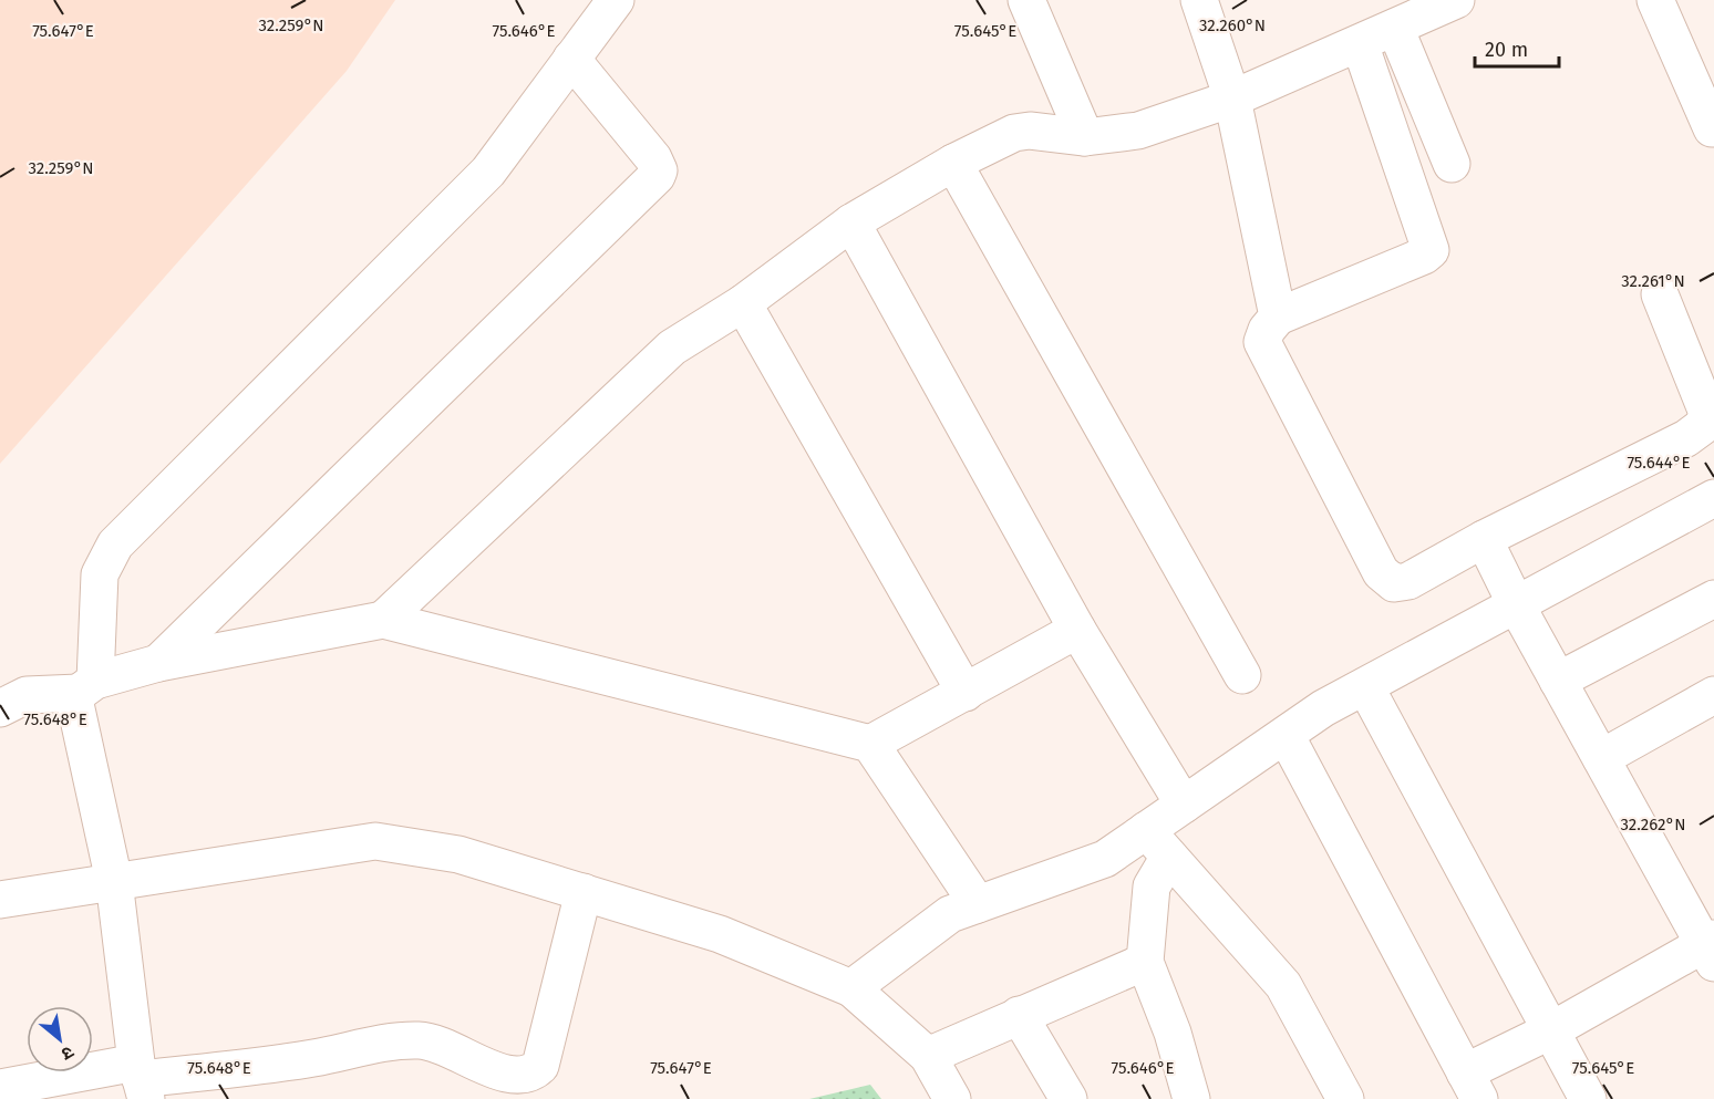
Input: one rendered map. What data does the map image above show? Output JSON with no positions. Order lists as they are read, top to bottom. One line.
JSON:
{"scale_bar":"20 m","north":"bottom right","coordinates":["32.259°N","32.260°N","75.647°E","75.646°E","75.645°E","32.261°N","75.644°E","75.648°E","32.262°N"]}
